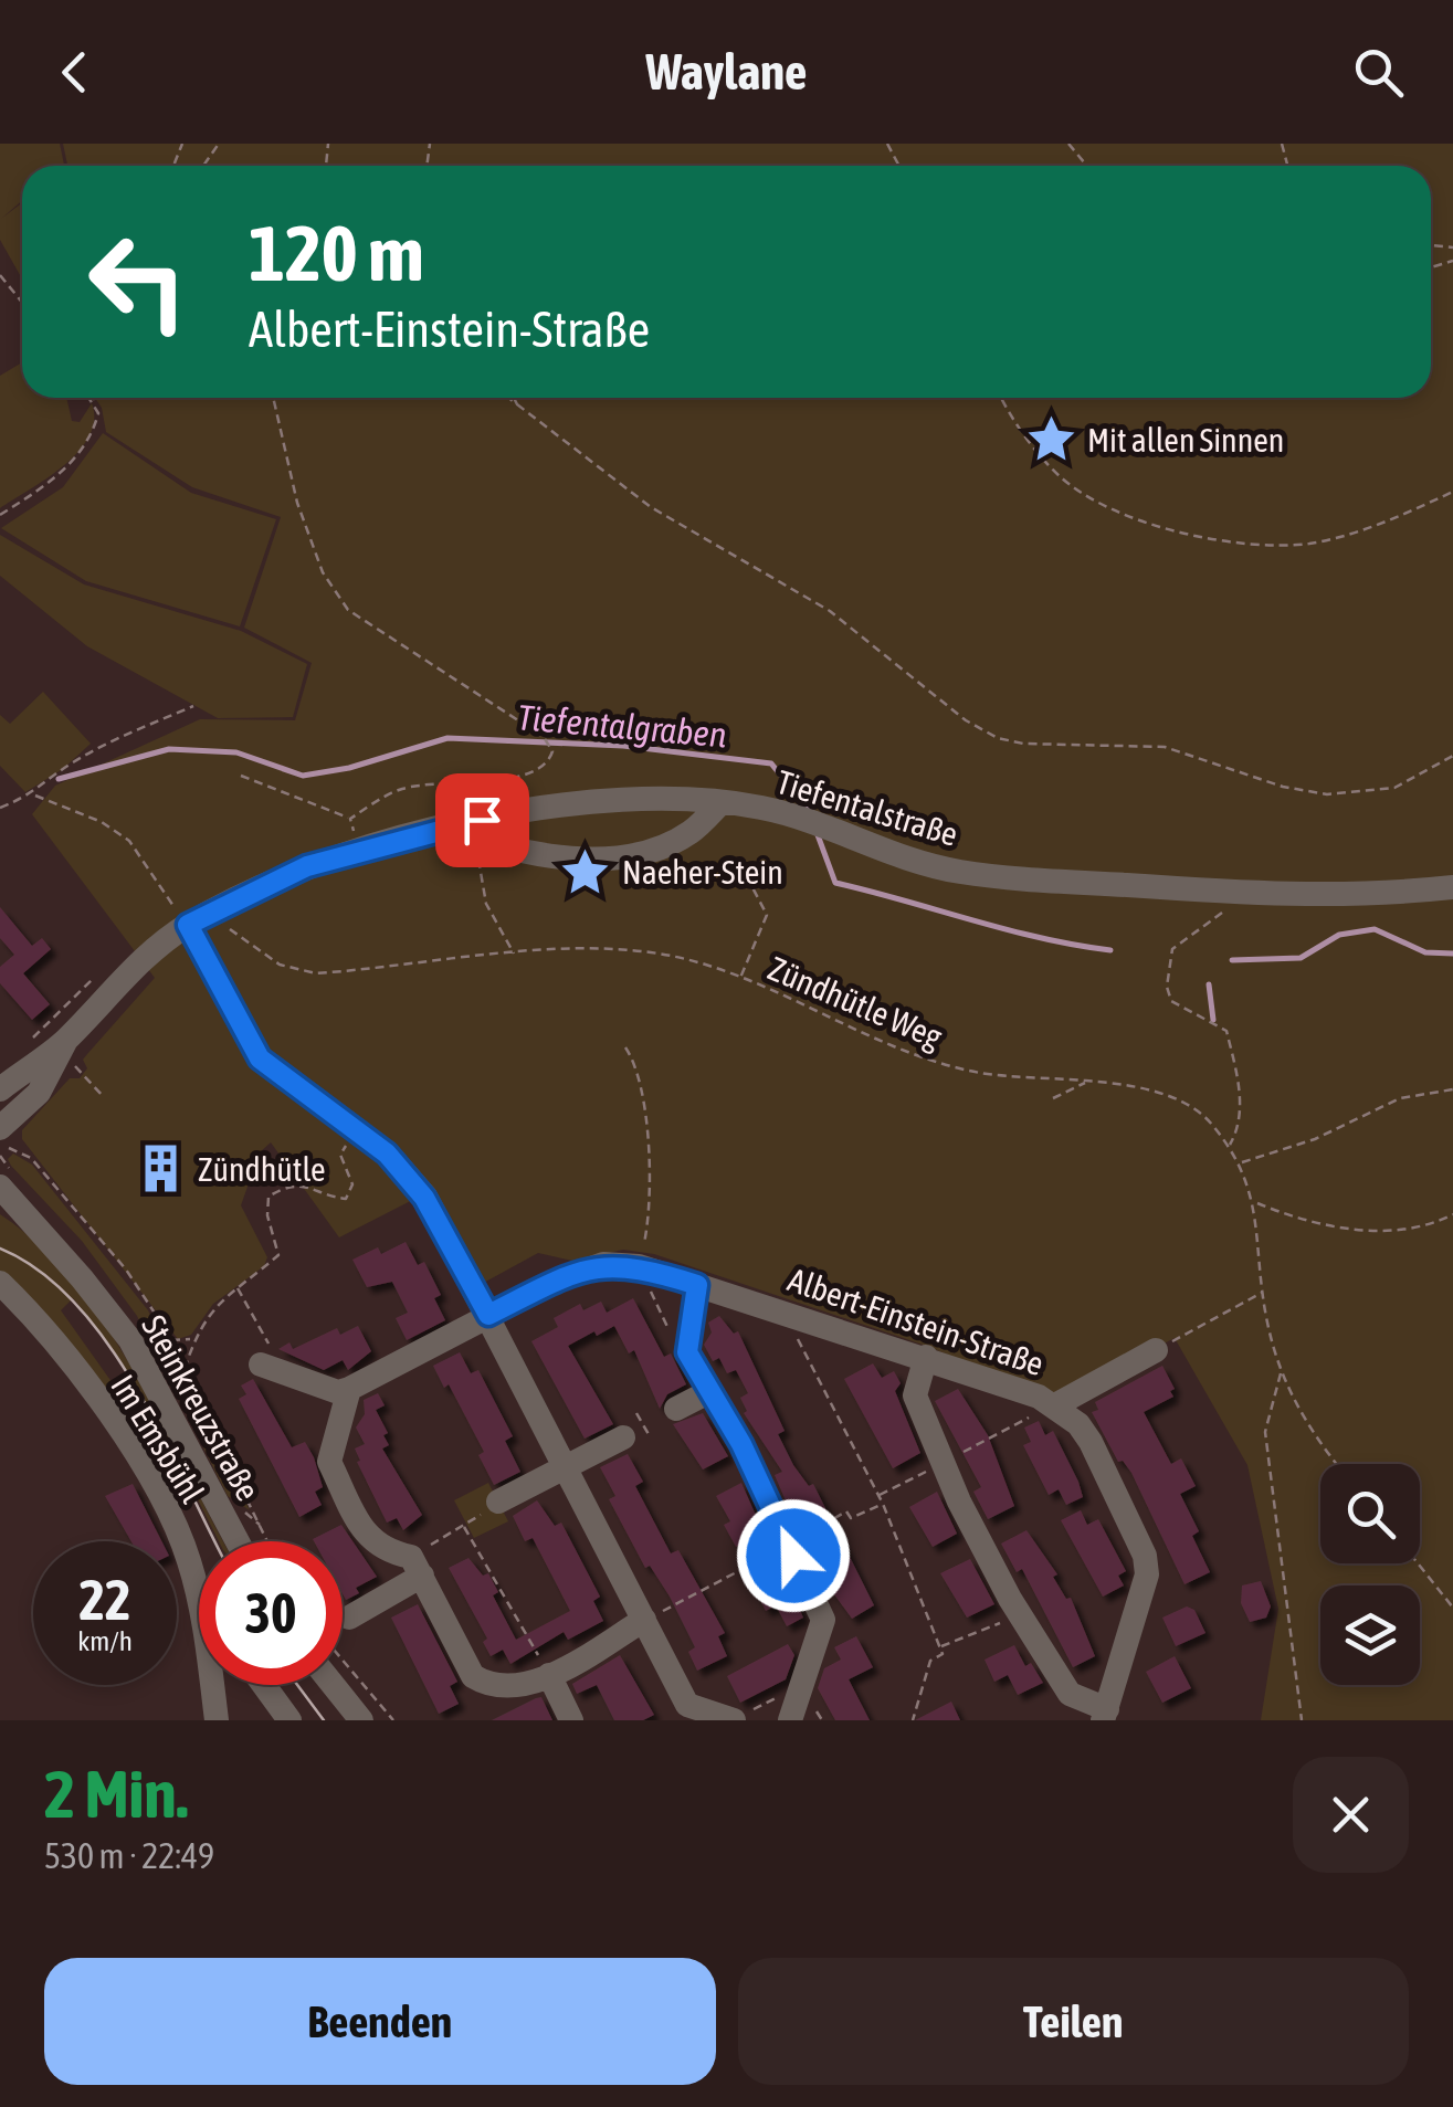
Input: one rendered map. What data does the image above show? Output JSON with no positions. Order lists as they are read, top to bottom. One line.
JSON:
{"streets":{"street":["Tiefentalstraße","Albert-Einstein-Straße","Steinkreuzstraße","Im Emsbühl"],"path":["Zündhütle Weg"]},"water":["Tiefentalgraben"],"places":{"place":["Mit allen Sinnen","Naeher-Stein"],"building":["Zündhütle"]},"page":{"header":"Waylane","turn":["120 m","Albert-Einstein-Straße"],"speed":"22 km/h","limit":"30","heading":["2 Min.","530 m · 22:49"],"buttons":["Beenden","Teilen"]}}
